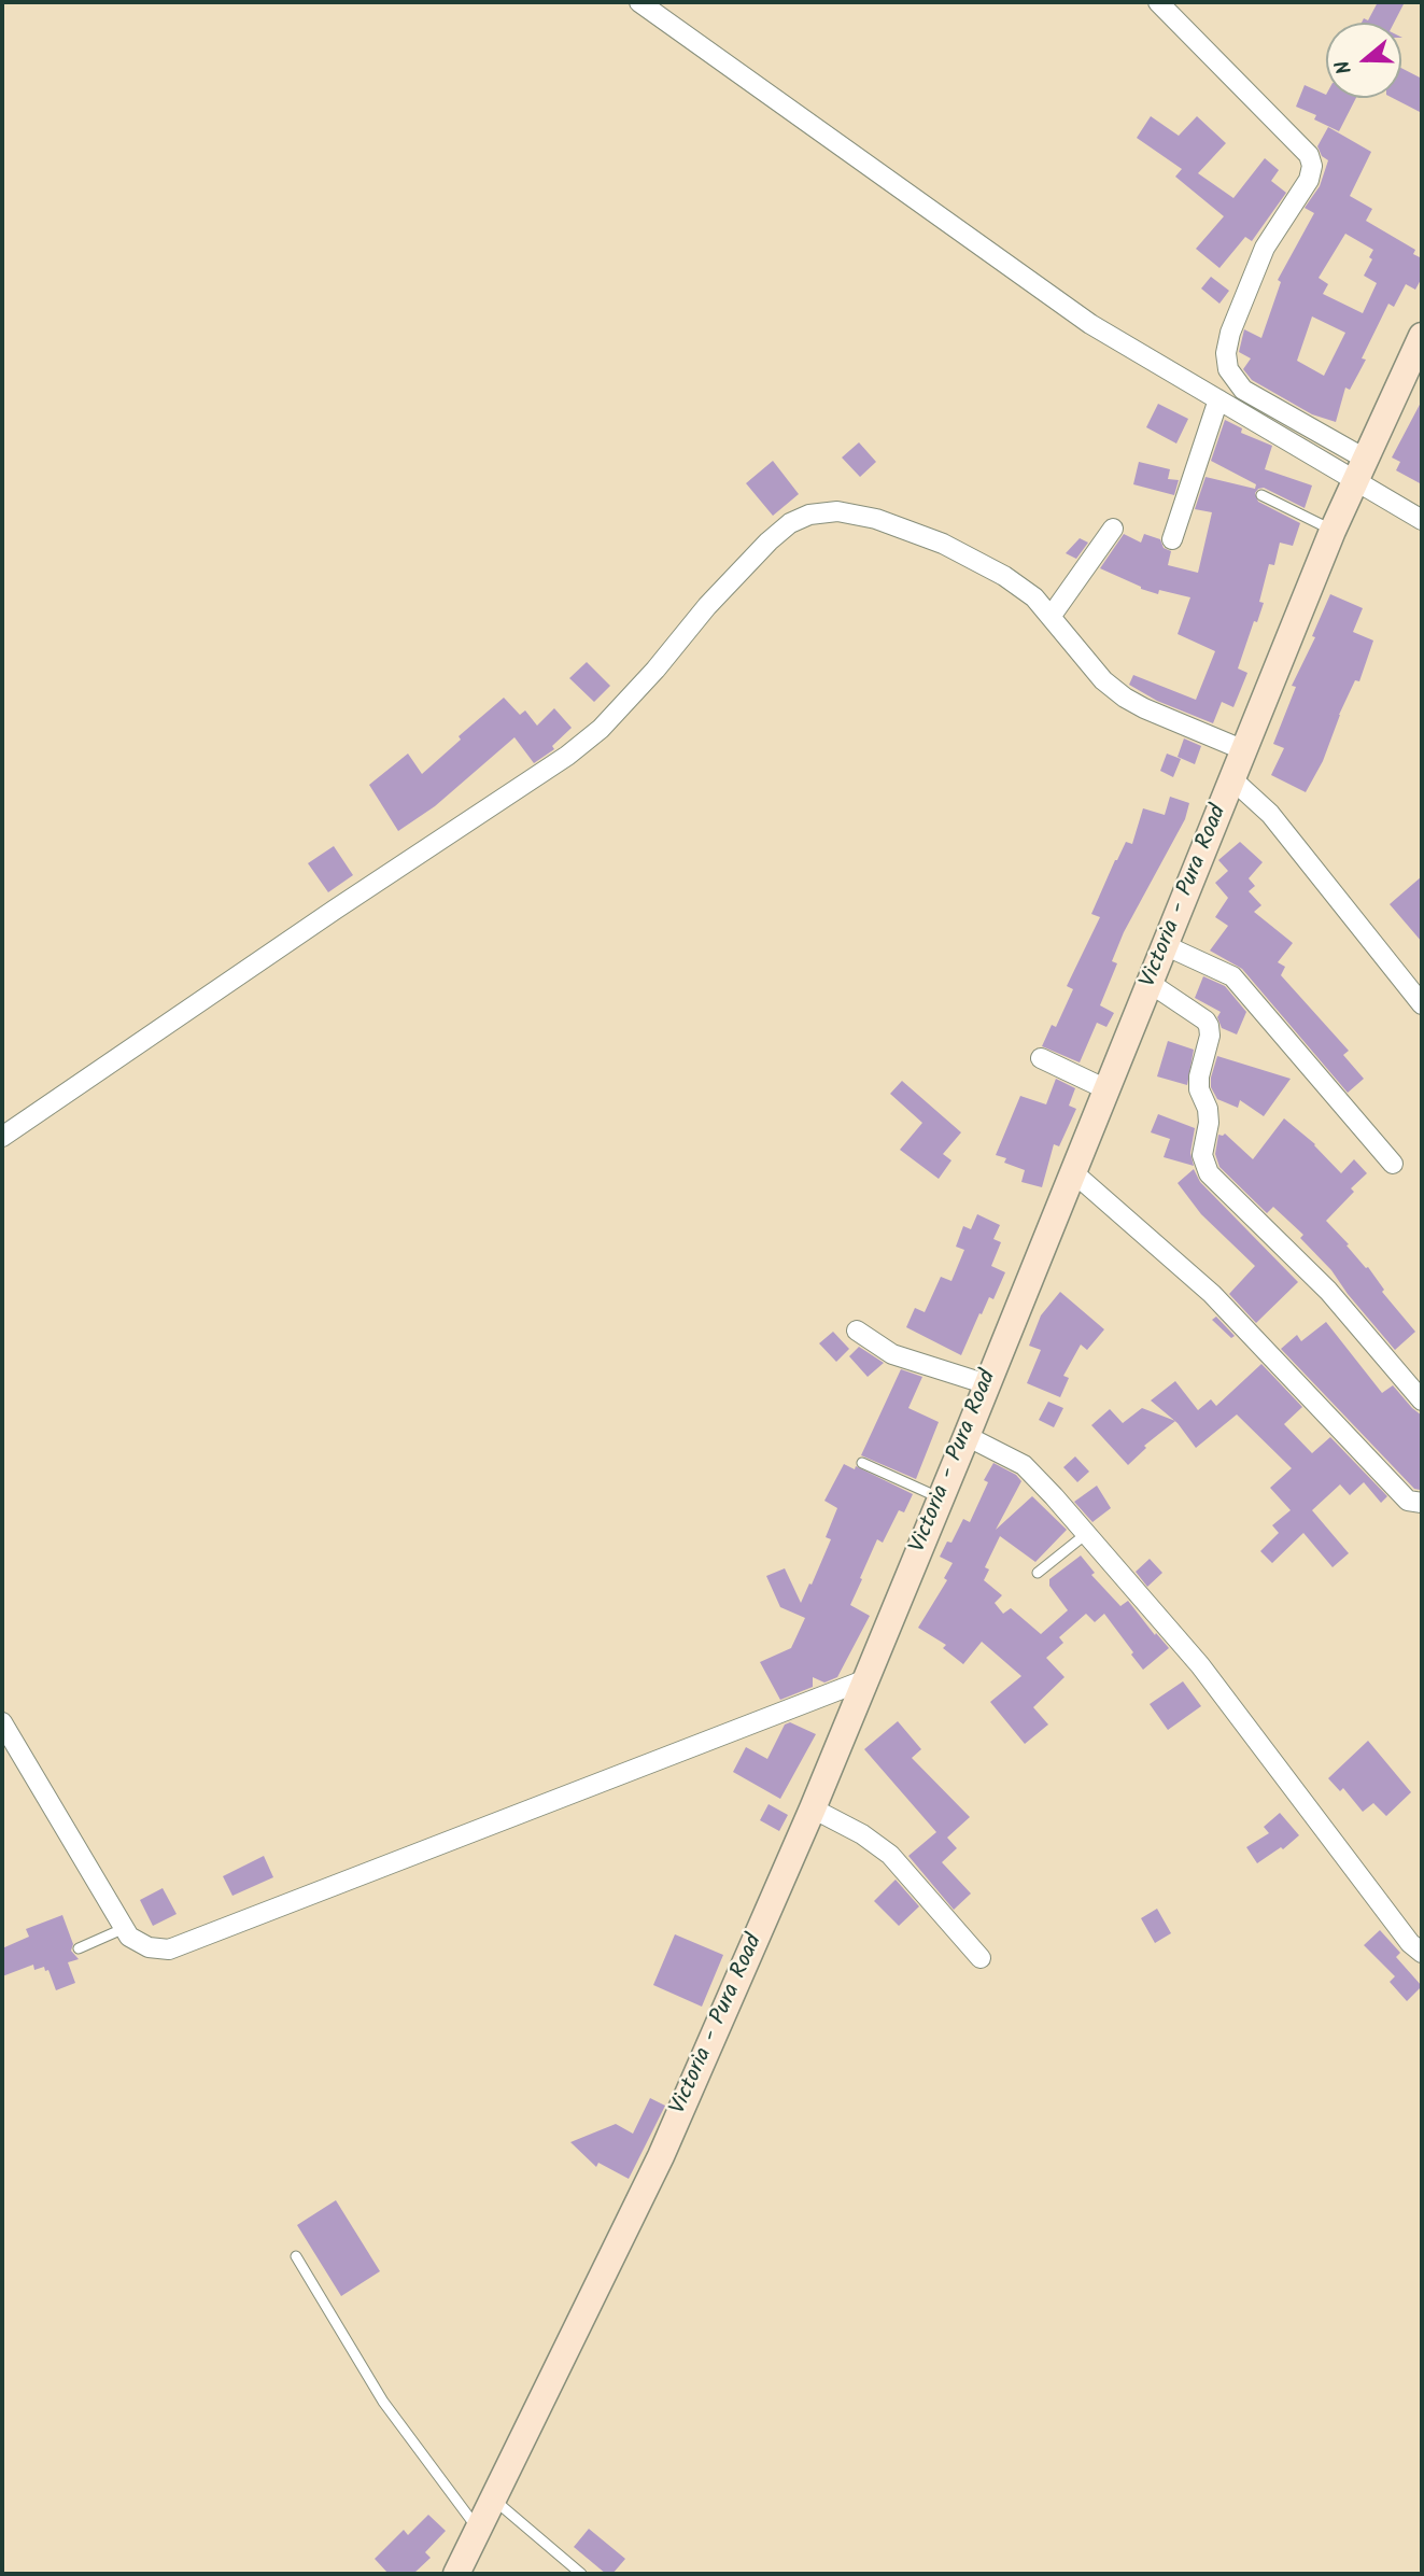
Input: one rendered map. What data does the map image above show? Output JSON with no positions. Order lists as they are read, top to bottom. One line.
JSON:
{"streets":{"main road":["Victoria - Pura Road"]},"north":"left"}
